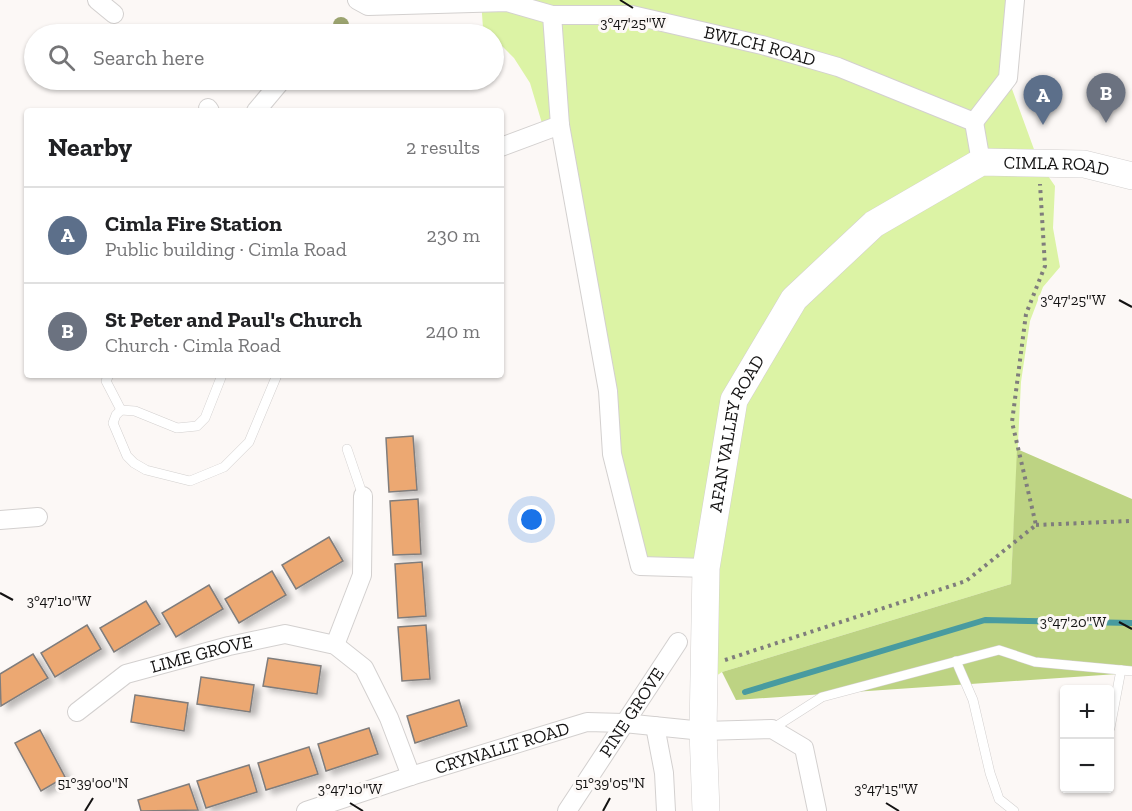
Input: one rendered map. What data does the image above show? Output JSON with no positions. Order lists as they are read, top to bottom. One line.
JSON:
{"streets":{"main road":["CIMLA ROAD","AFAN VALLEY ROAD"],"street":["BWLCH ROAD","LIME GROVE","PINE GROVE","CRYNALLT ROAD"]},"crossings":[["CIMLA ROAD","AFAN VALLEY ROAD"],["AFAN VALLEY ROAD","CRYNALLT ROAD"],["LIME GROVE","CRYNALLT ROAD"],["PINE GROVE","CRYNALLT ROAD"]],"page":{"search":"Search here","pins":["B","A"],"heading":["Nearby","2 results"],"list":[{"mark":"A","name":"Cimla Fire Station","note":"Public building · Cimla Road","value":"230 m"},{"mark":"B","name":"St Peter and Paul's Church","note":"Church · Cimla Road","value":"240 m"}],"map_buttons":["+","−"]},"coordinates":["3°47'25\"W","3°47'10\"W","3°47'20\"W","51°39'00\"N","51°39'05\"N","3°47'15\"W"]}
